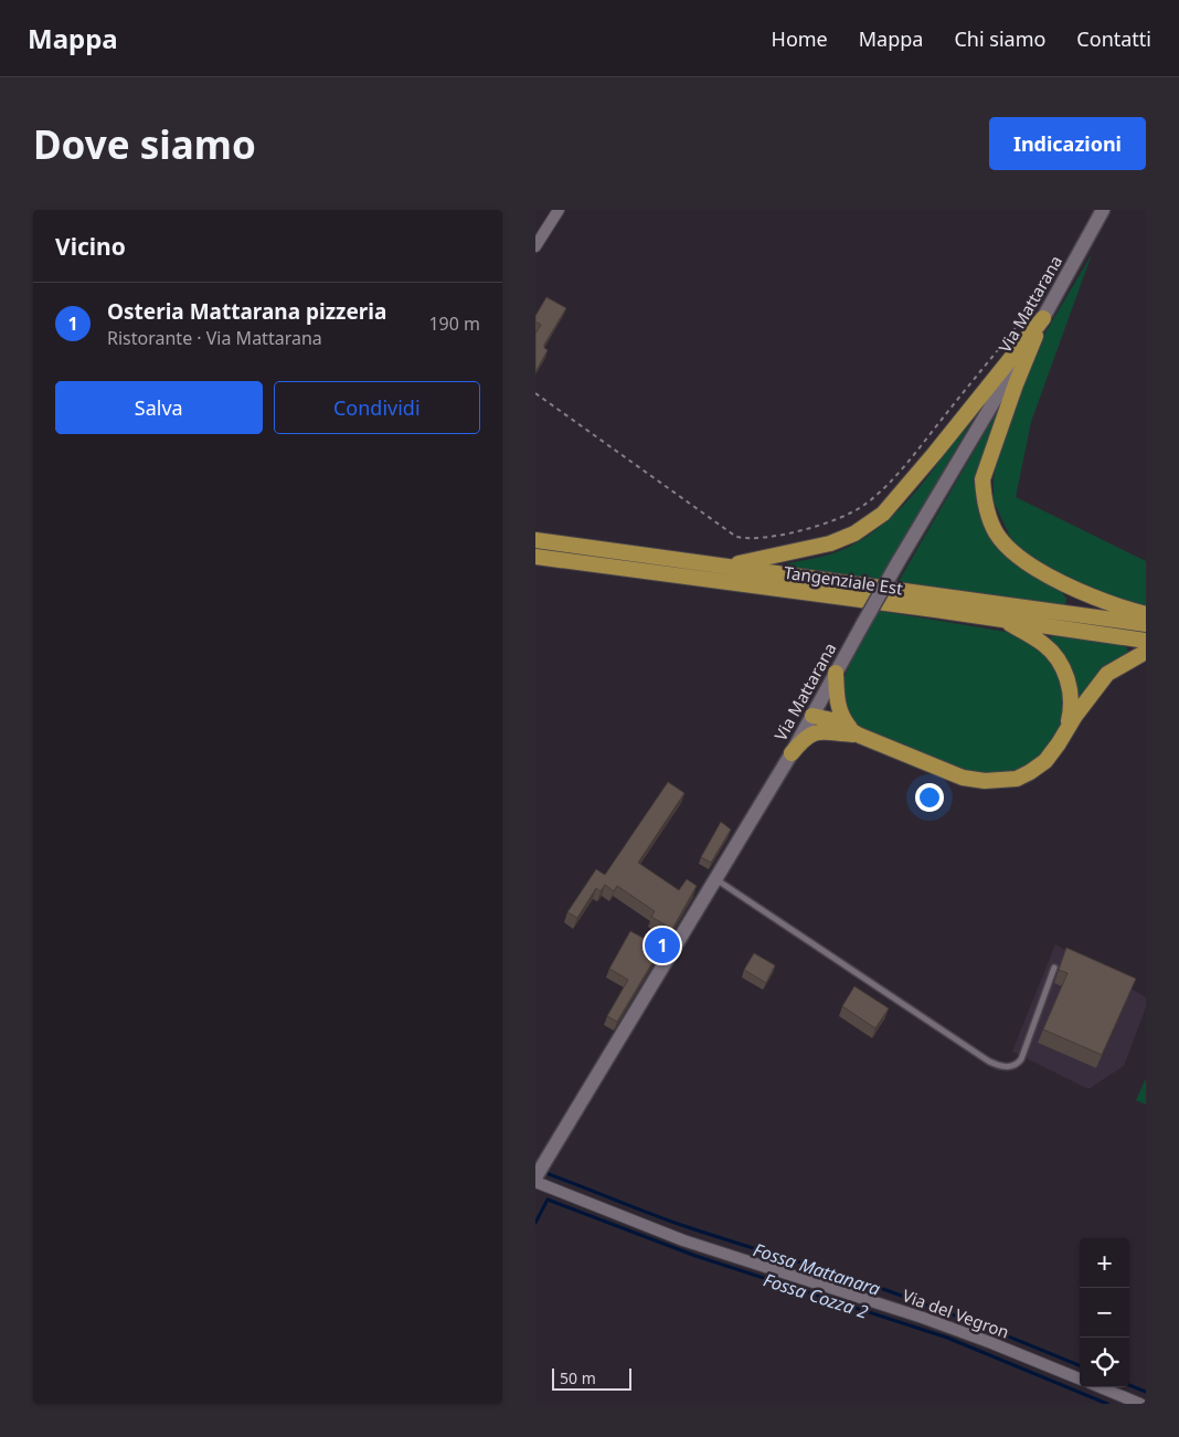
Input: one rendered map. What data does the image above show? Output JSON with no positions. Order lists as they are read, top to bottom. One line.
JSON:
{"streets":{"highway":["Tangenziale Est"],"street":["Via Mattarana","Via del Vegron"]},"crossings":[["Via Mattarana","Via del Vegron"]],"water":["Fossa Mattanara","Fossa Cozza 2"],"scale_bar":"50 m","page":{"header":"Mappa","nav":["Home","Mappa","Chi siamo","Contatti"],"buttons":["Indicazioni",["Salva","Condividi"]],"title":"Dove siamo","heading":"Vicino","list":[{"mark":"1","name":"Osteria Mattarana pizzeria","note":"Ristorante · Via Mattarana","value":"190 m"}],"pins":"1","map_buttons":["+","−"],"scale":"50 m"}}
